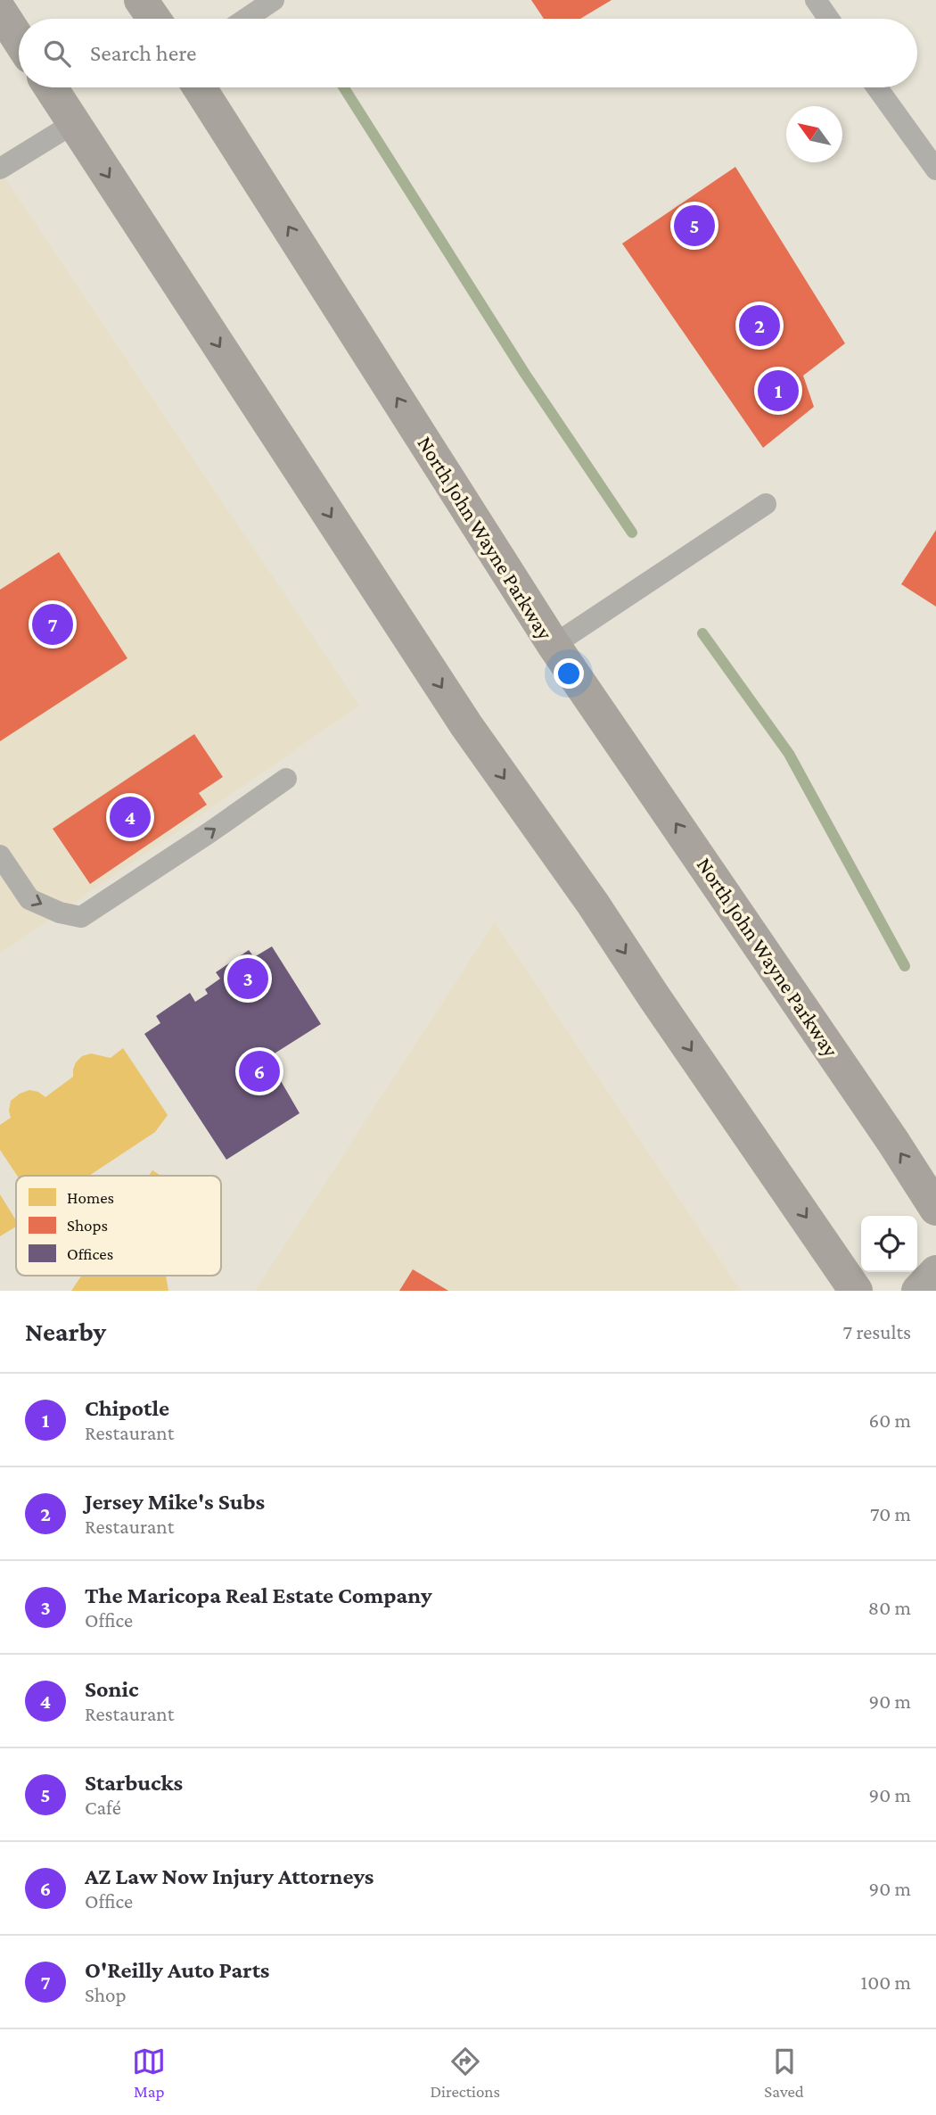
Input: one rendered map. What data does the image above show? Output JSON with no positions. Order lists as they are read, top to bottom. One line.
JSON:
{"streets":{"highway":["North John Wayne Parkway"]},"legend":["Homes","Shops","Offices"],"north":"top left","page":{"search":"Search here","pins":["5","2","1","7","4","3","6"],"heading":["Nearby","7 results"],"list":[{"mark":"1","name":"Chipotle","note":"Restaurant","value":"60 m"},{"mark":"2","name":"Jersey Mike's Subs","note":"Restaurant","value":"70 m"},{"mark":"3","name":"The Maricopa Real Estate Company","note":"Office","value":"80 m"},{"mark":"4","name":"Sonic","note":"Restaurant","value":"90 m"},{"mark":"5","name":"Starbucks","note":"Café","value":"90 m"},{"mark":"6","name":"AZ Law Now Injury Attorneys","note":"Office","value":"90 m"},{"mark":"7","name":"O'Reilly Auto Parts","note":"Shop","value":"100 m"}],"nav":["Map","Directions","Saved"]}}
